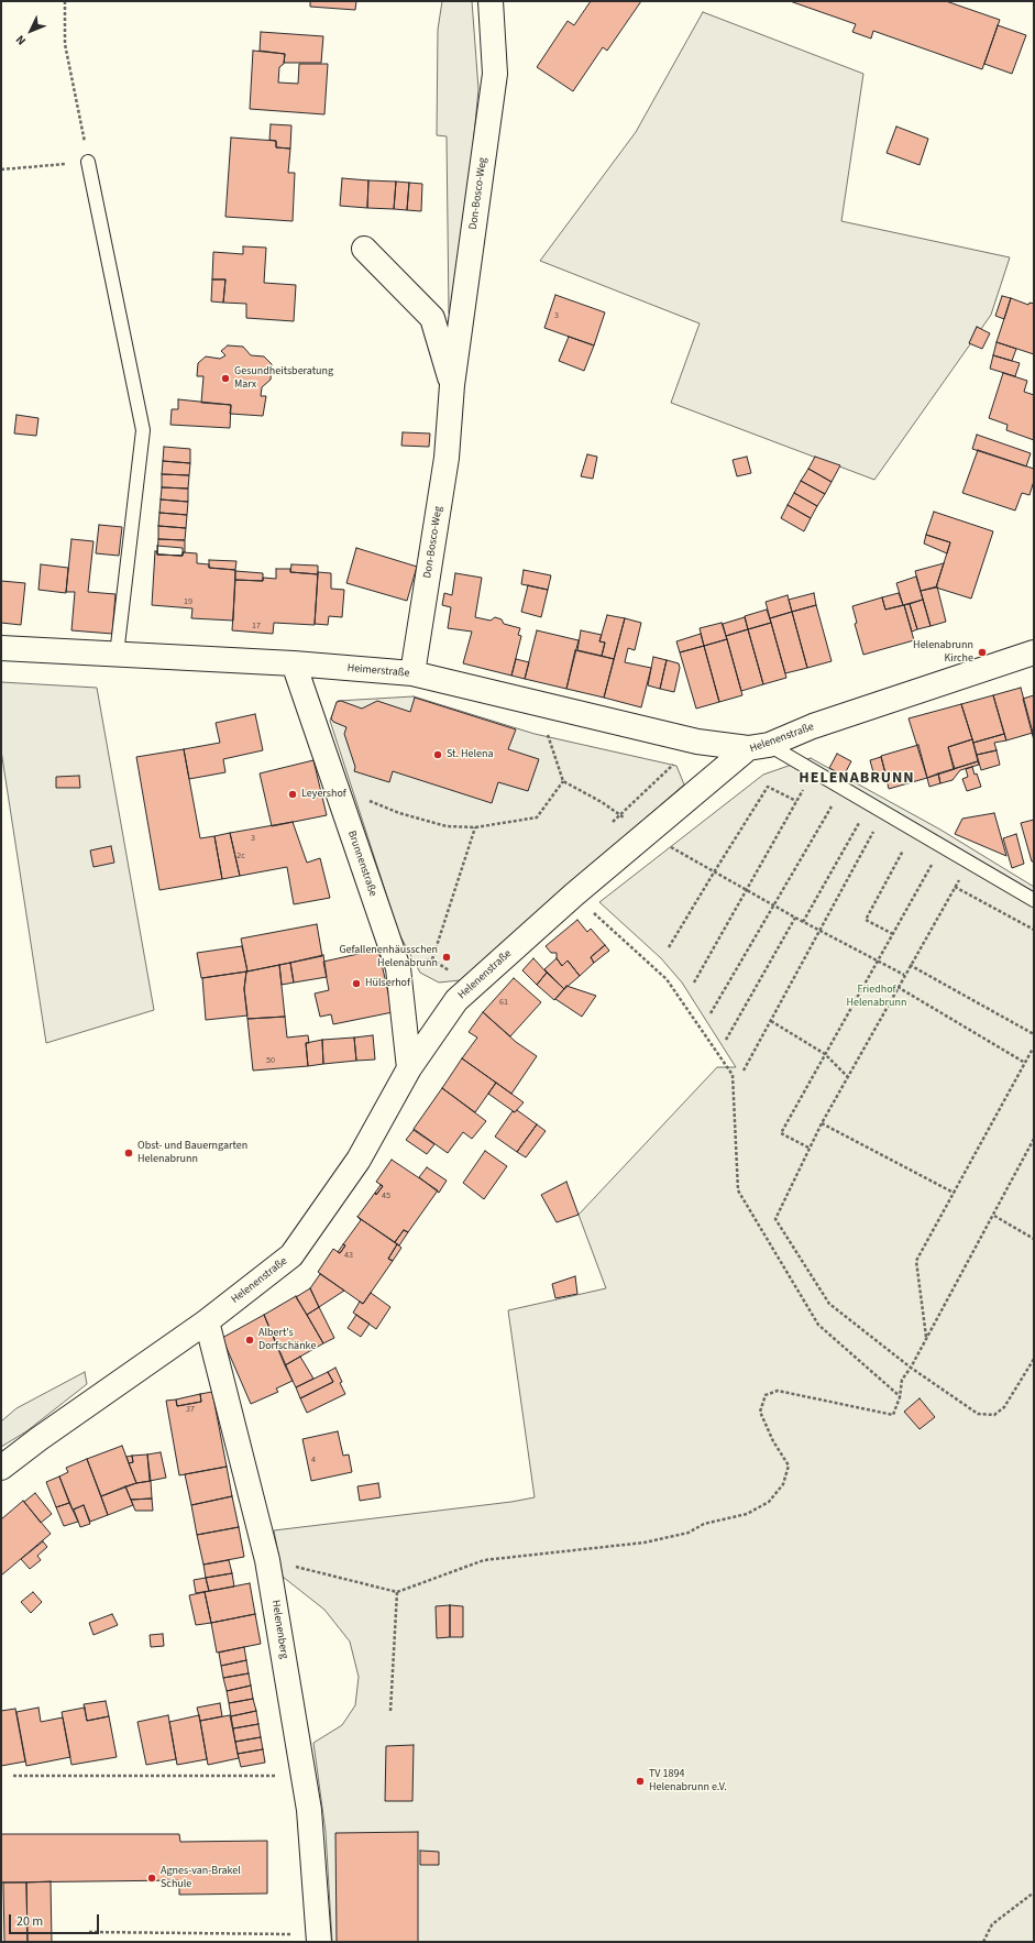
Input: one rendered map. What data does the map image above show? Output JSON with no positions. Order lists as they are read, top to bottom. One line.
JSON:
{"streets":{"street":["Don-Bosco-Weg","Heimerstraße","Helenenstraße","Brunnenstraße","Helenenberg"]},"crossings":[["Don-Bosco-Weg","Heimerstraße"],["Heimerstraße","Helenenstraße"],["Heimerstraße","Brunnenstraße"],["Helenenstraße","Brunnenstraße"],["Helenenstraße","Helenenberg"]],"districts":["HELENABRUNN"],"parks":["Friedhof Helenabrunn"],"places":["Gesundheitsberatung Marx","Helenabrunn Kirche","St. Helena","Leyershof","Gefallenenhäusschen Helenabrunn","Hülserhof","Obst- und Bauerngarten Helenabrunn","Albert's Dorfschänke","TV 1894 Helenabrunn e.V.","Agnes-van-Brakel Schule"],"house_numbers":["3","19","17","3","2c","61","50","45","43","37","4"],"scale_bar":"20 m","north":"bottom left"}
